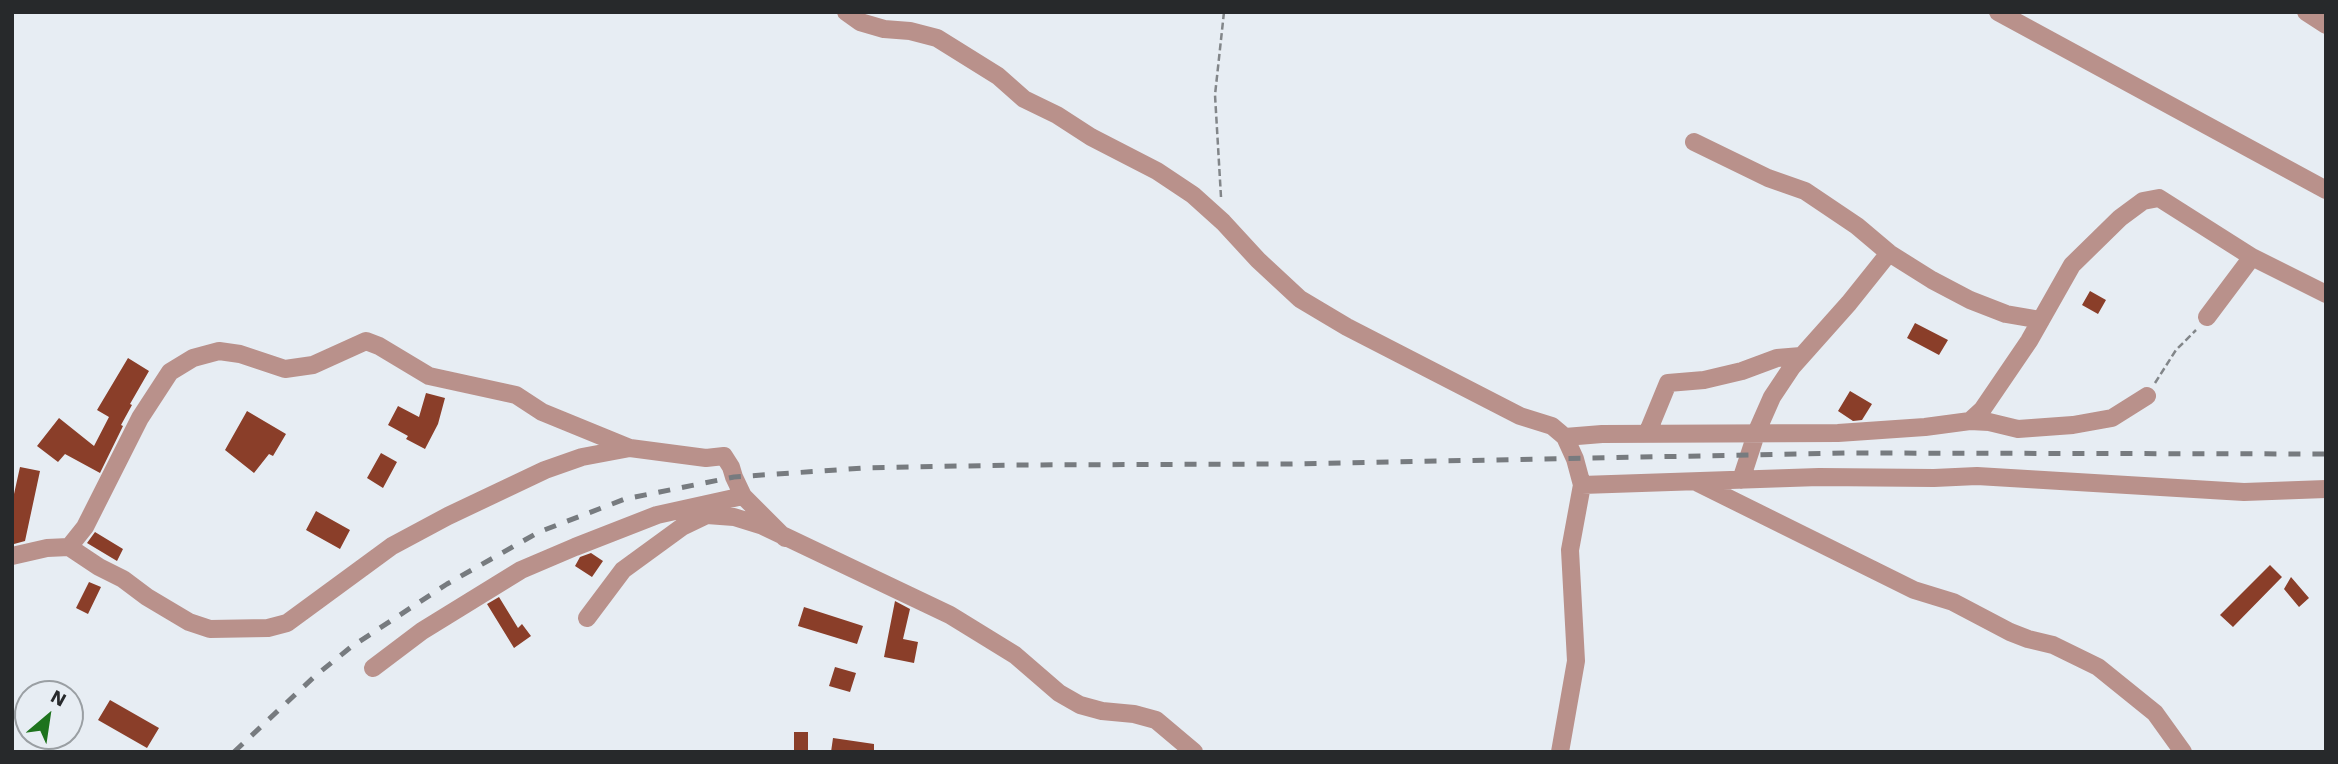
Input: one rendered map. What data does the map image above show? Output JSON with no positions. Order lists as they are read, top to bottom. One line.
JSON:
{"north":"top right"}
